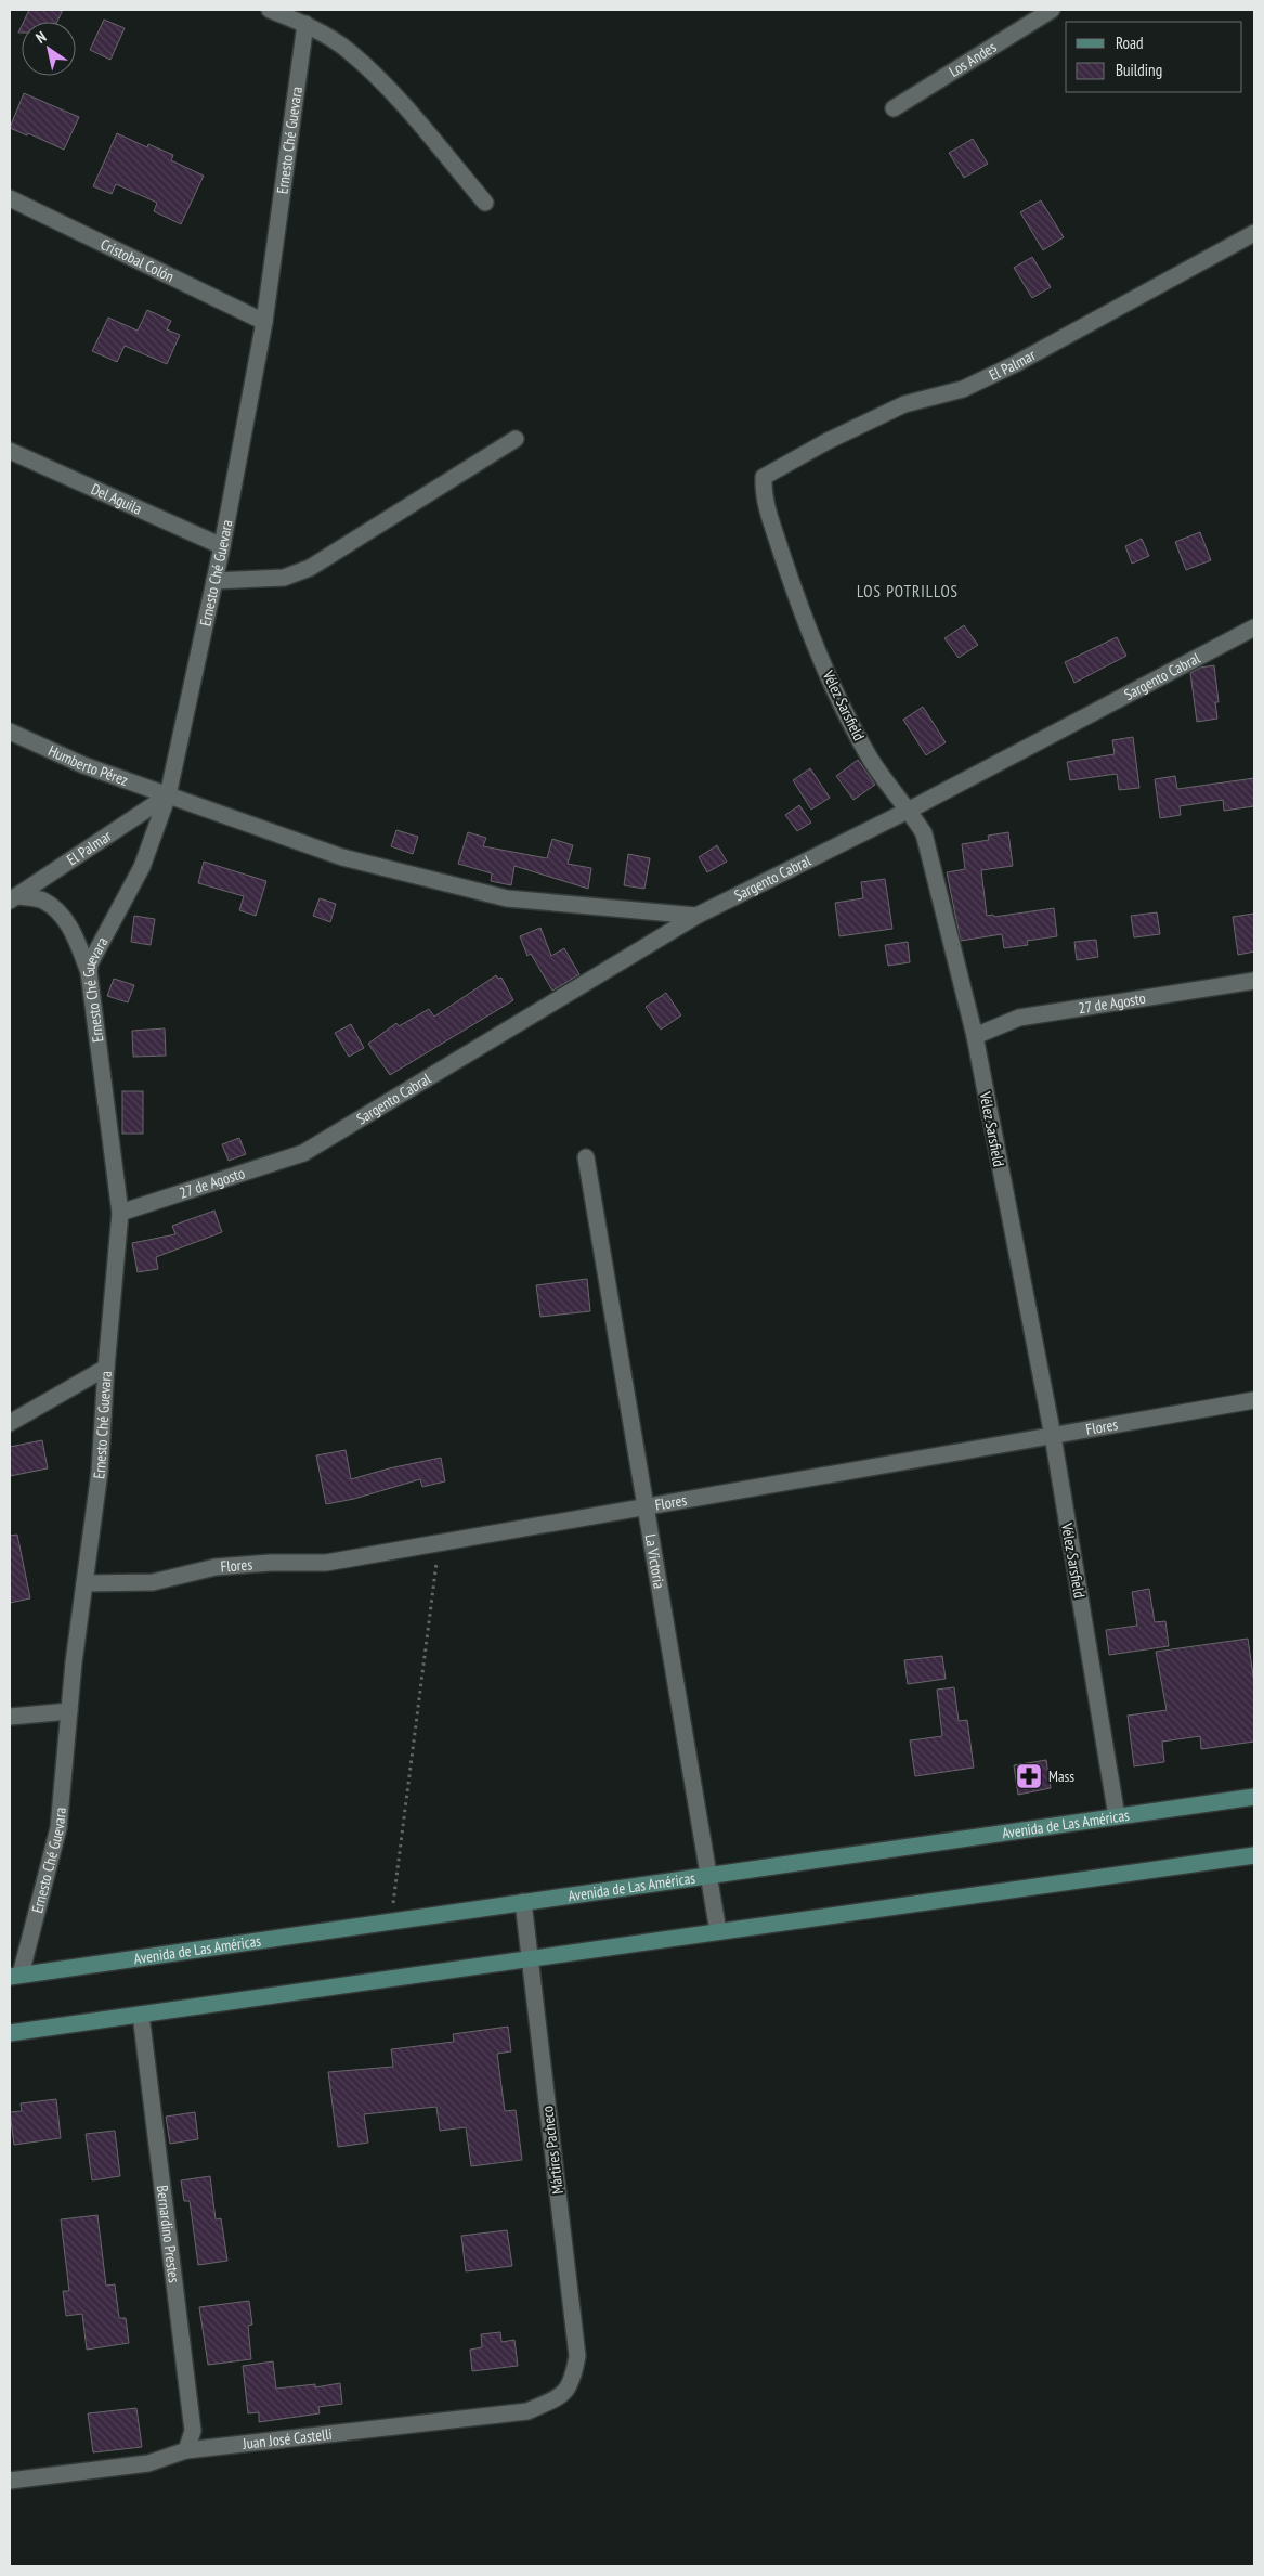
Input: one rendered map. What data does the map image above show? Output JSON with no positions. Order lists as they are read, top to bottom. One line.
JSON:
{"streets":{"main road":["Avenida de Las Américas"],"street":["Los Andes","Ernesto Ché Guevara","Cristobal Colón","El Palmar","Del Aguila","Sargento Cabral","Vélez Sarsfield","Humberto Pérez","27 de Agosto","Flores","La Victoria","Mártires Pacheco","Bernardino Prestes","Juan José Castelli"]},"crossings":[["Ernesto Ché Guevara","Cristobal Colón"],["Ernesto Ché Guevara","El Palmar"],["Ernesto Ché Guevara","Del Aguila"],["Ernesto Ché Guevara","Humberto Pérez"],["Ernesto Ché Guevara","27 de Agosto"],["Ernesto Ché Guevara","Flores"],["Ernesto Ché Guevara","Avenida de Las Américas"],["El Palmar","Vélez Sarsfield"],["El Palmar","Humberto Pérez"],["Sargento Cabral","Vélez Sarsfield"],["Sargento Cabral","Humberto Pérez"],["Sargento Cabral","27 de Agosto"],["Vélez Sarsfield","27 de Agosto"],["Vélez Sarsfield","Flores"],["Vélez Sarsfield","Avenida de Las Américas"],["Flores","La Victoria"],["La Victoria","Avenida de Las Américas"],["Avenida de Las Américas","Mártires Pacheco"],["Mártires Pacheco","Juan José Castelli"],["Bernardino Prestes","Juan José Castelli"]],"districts":["LOS POTRILLOS"],"places":{"pharmacy":["Mass"]},"legend":["Road","Building"],"north":"top left"}
